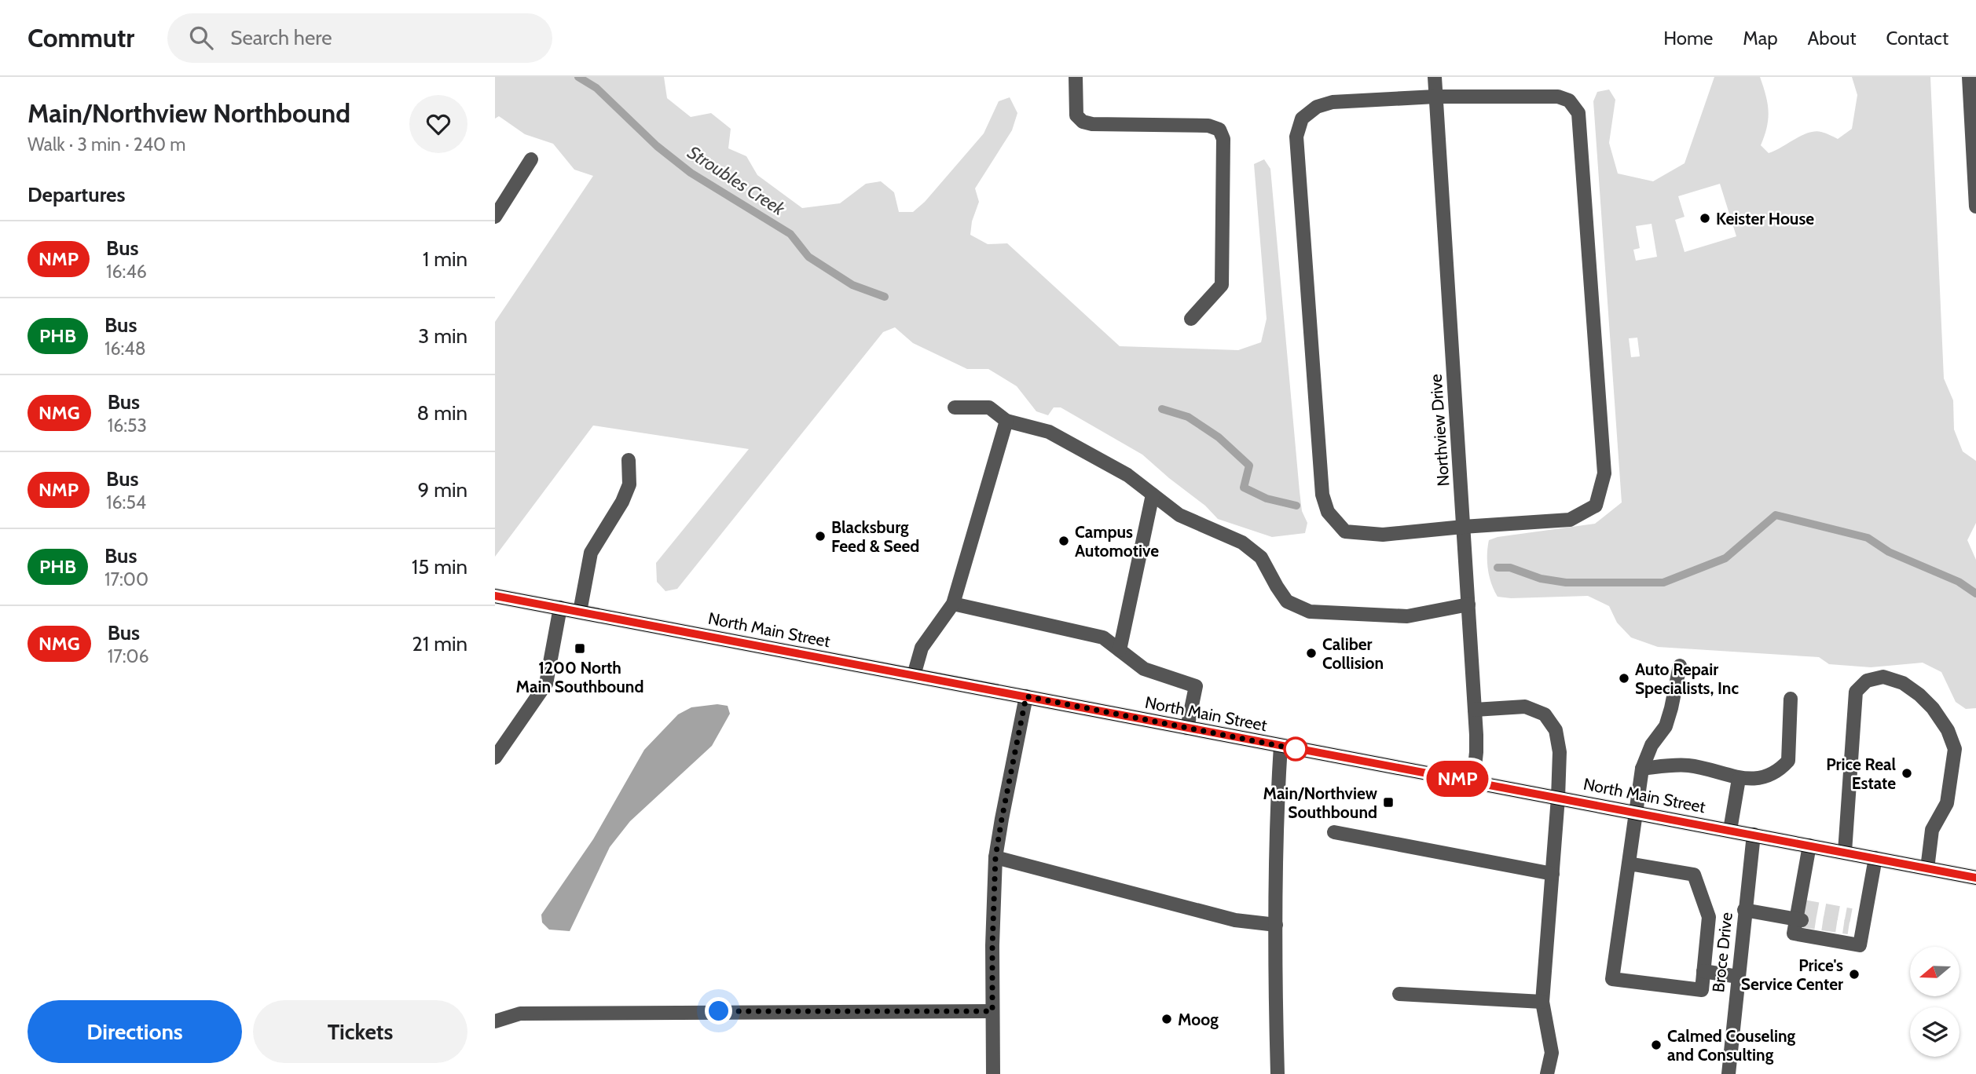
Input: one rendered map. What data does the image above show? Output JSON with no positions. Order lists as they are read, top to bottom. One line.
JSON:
{"streets":{"main road":["North Main Street"],"street":["Northview Drive","Broce Drive"]},"crossings":[["Northview Drive","North Main Street"],["North Main Street","Broce Drive"]],"water":["Stroubles Creek"],"places":{"other":["Keister House","Blacksburg Feed & Seed","Campus Automotive","Caliber Collision","Auto Repair Specialists, Inc","Price Real Estate","Price's Service Center","Moog","Calmed Couseling and Consulting"],"transit":["1200 North Main Southbound","Main/Northview Southbound"]},"lines":["bus line NMP"],"north":"left","page":{"header":"Commutr","search":"Search here","nav":["Home","Map","About","Contact"],"heading":[["Main/Northview Northbound","Walk · 3 min · 240 m"],"Departures"],"on_map":"NMP","list":[{"mark":"NMP","name":"Bus","note":"16:46","value":"1 min"},{"mark":"PHB","name":"Bus","note":"16:48","value":"3 min"},{"mark":"NMG","name":"Bus","note":"16:53","value":"8 min"},{"mark":"NMP","name":"Bus","note":"16:54","value":"9 min"},{"mark":"PHB","name":"Bus","note":"17:00","value":"15 min"},{"mark":"NMG","name":"Bus","note":"17:06","value":"21 min"}],"buttons":["Directions","Tickets"]}}
